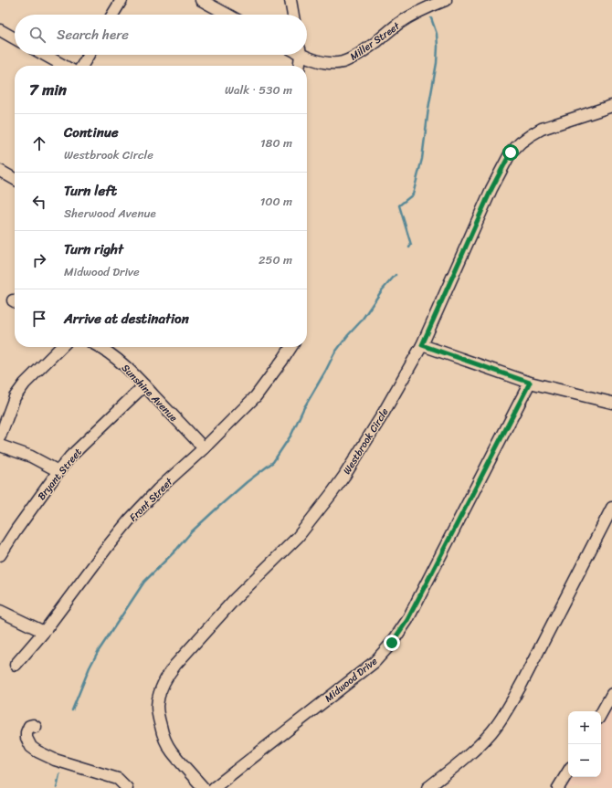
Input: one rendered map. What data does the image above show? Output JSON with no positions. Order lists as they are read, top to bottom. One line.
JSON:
{"streets":{"street":["Miller Street","Sunshine Avenue","Westbrook Circle","Bryant Street","Front Street","Midwood Drive"]},"crossings":[["Sunshine Avenue","Bryant Street"],["Sunshine Avenue","Front Street"]],"page":{"search":"Search here","heading":["7 min","Walk · 530 m"],"list":[["Continue","Westbrook Circle","180 m"],["Turn left","Sherwood Avenue","100 m"],["Turn right","Midwood Drive","250 m"],"Arrive at destination"],"map_buttons":["+","−"]}}
